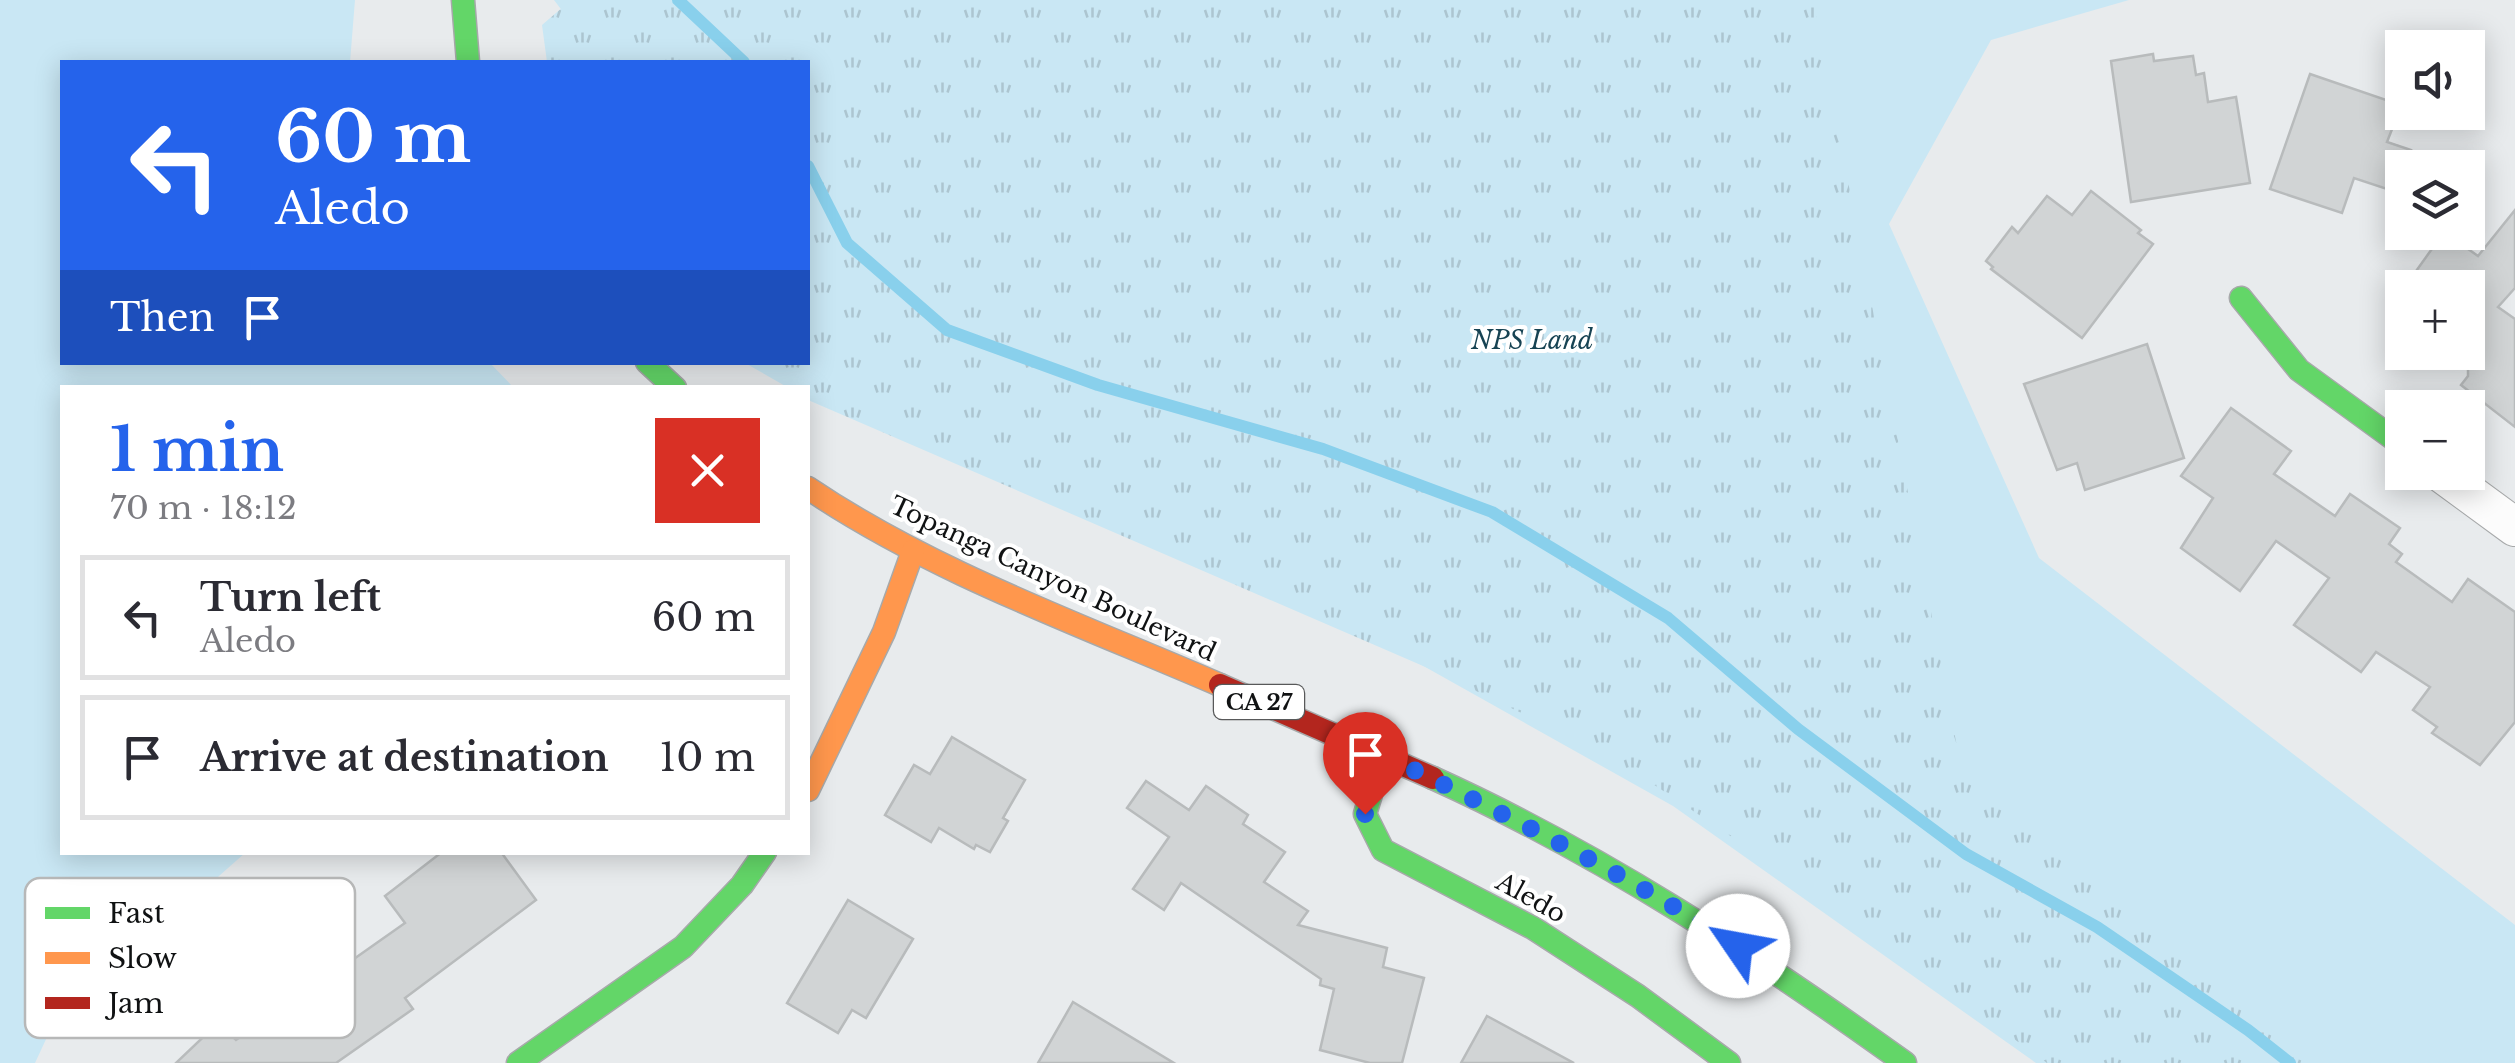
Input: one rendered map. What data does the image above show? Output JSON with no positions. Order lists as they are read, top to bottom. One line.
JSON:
{"streets":{"main road":["Topanga Canyon Boulevard","CA 27","Aledo"]},"crossings":[["Topanga Canyon Boulevard","Aledo"]],"parks":["NPS Land"],"legend":["Fast","Slow","Jam"],"page":{"map_buttons":["+","−"],"turn":["60 m","Aledo"],"then":"Then","heading":["1 min","70 m · 18:12"],"list":[{"name":"Turn left","note":"Aledo","value":"60 m"},{"name":"Arrive at destination","value":"10 m"}]}}
